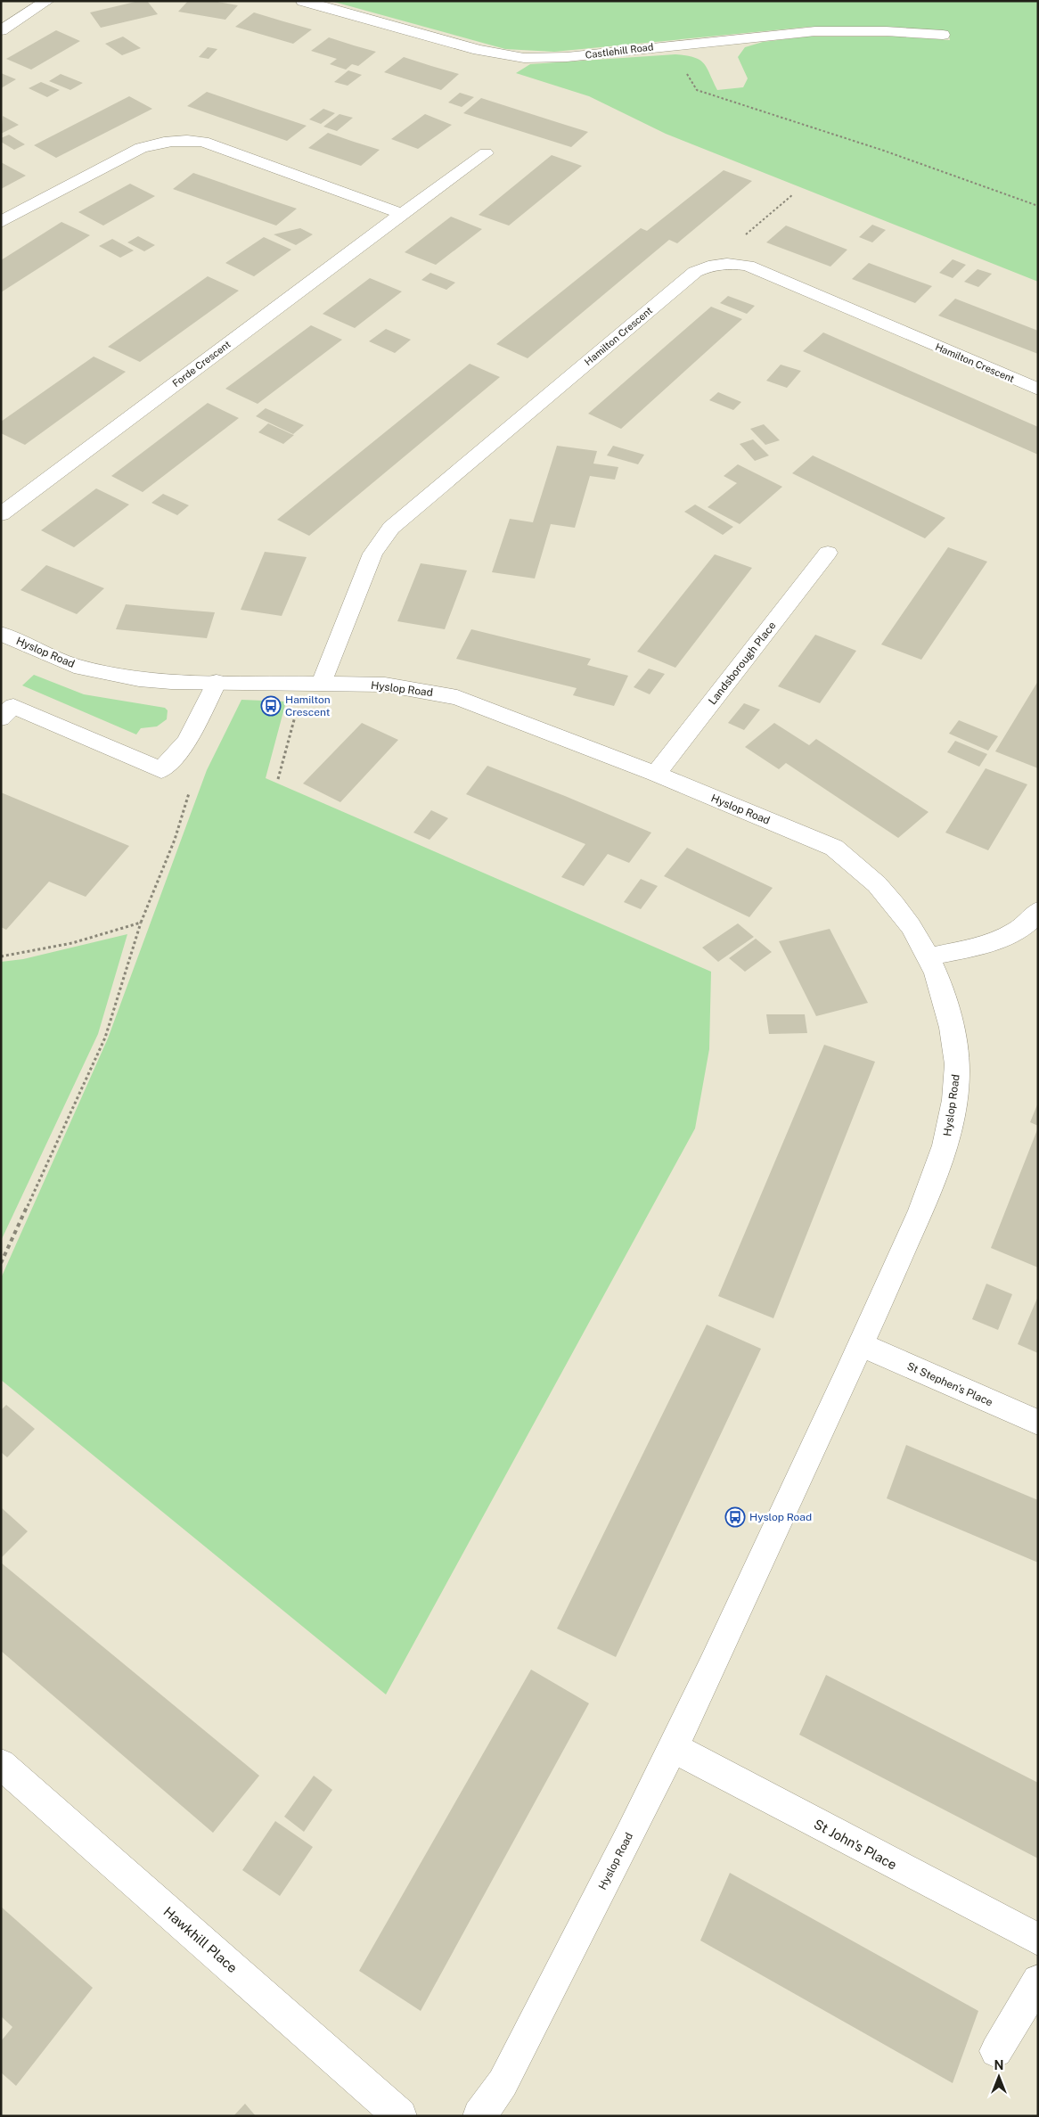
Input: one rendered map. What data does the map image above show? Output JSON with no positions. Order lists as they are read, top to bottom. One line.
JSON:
{"streets":{"street":["Castlehill Road","Hamilton Crescent","Forde Crescent","Hyslop Road","Landsborough Place","St Stephen's Place","St John's Place","Hawkhill Place"]},"crossings":[["Hamilton Crescent","Hyslop Road"],["Hyslop Road","Landsborough Place"],["Hyslop Road","St Stephen's Place"],["Hyslop Road","St John's Place"]],"places":{"bus stop":["Hamilton Crescent","Hyslop Road"]},"north":"top"}
